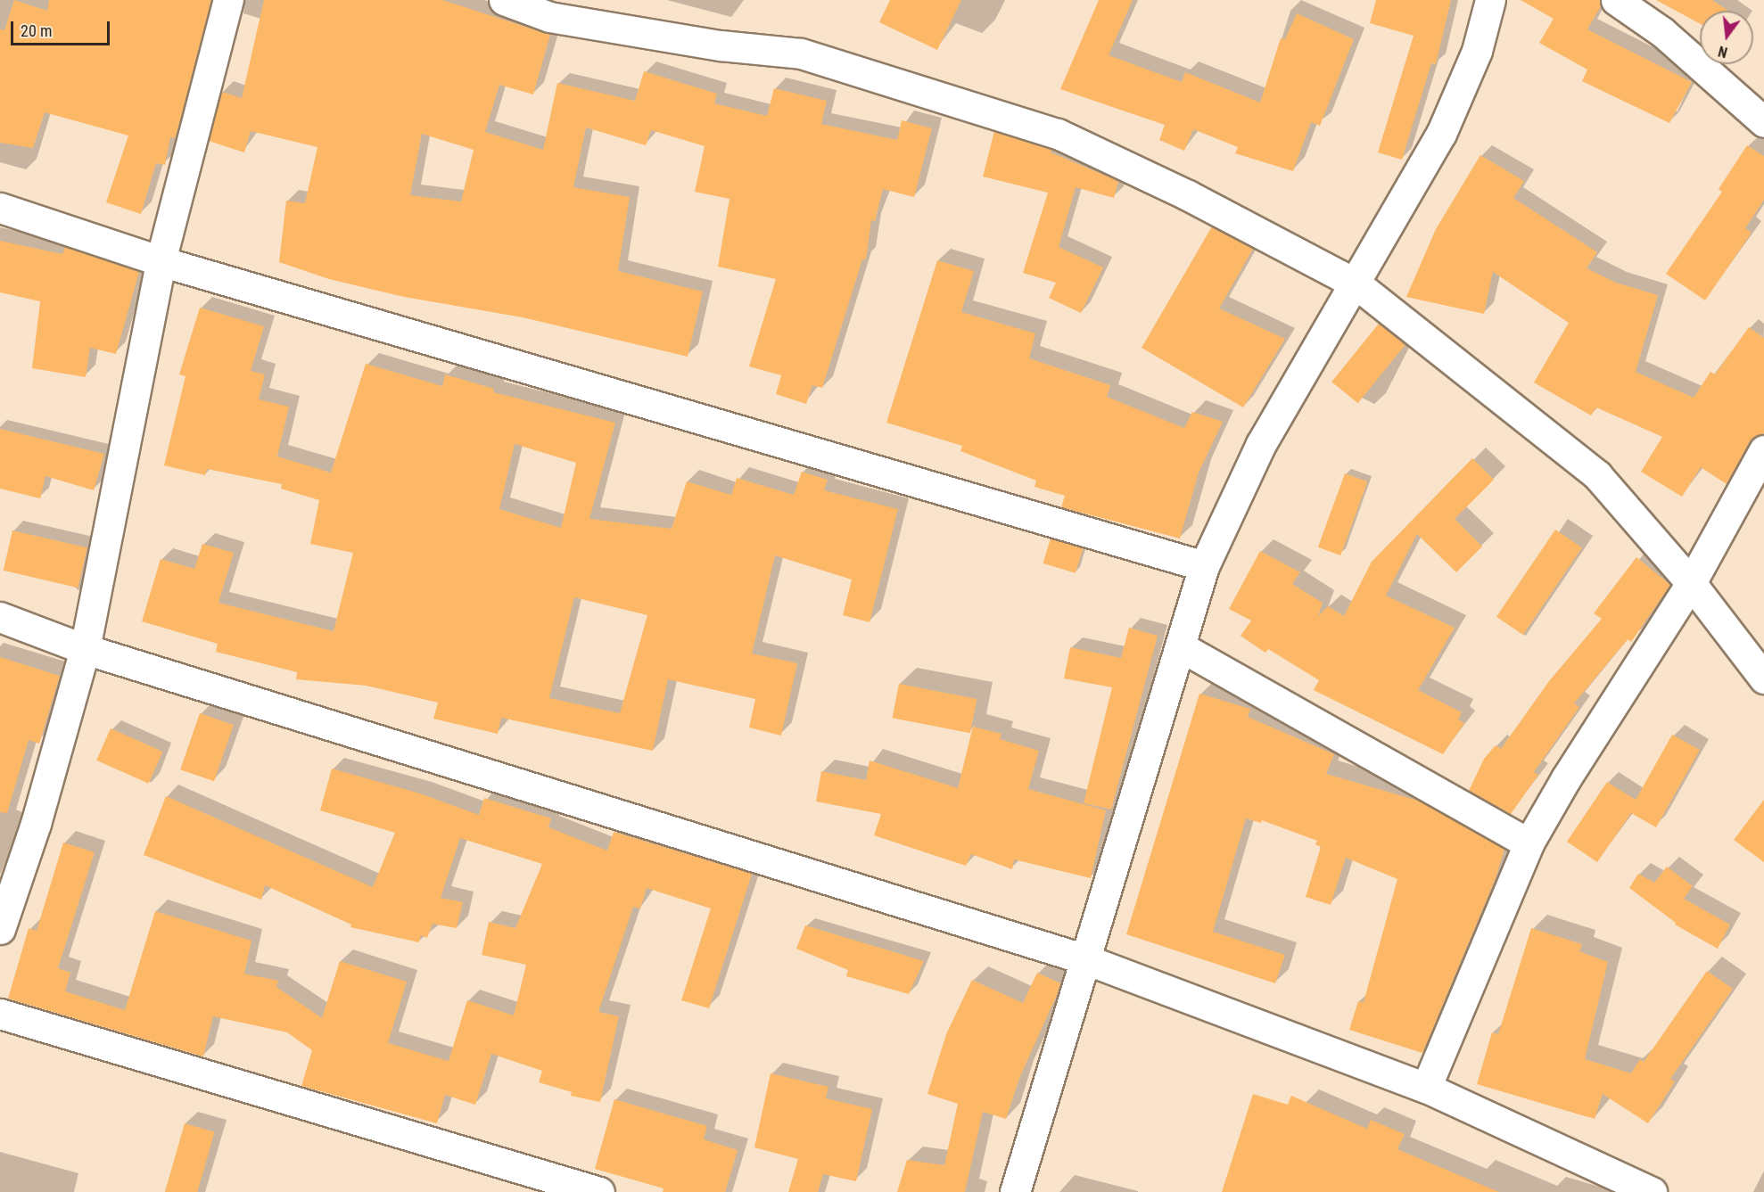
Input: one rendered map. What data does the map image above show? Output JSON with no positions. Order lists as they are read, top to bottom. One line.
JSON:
{"scale_bar":"20 m","north":"bottom"}
